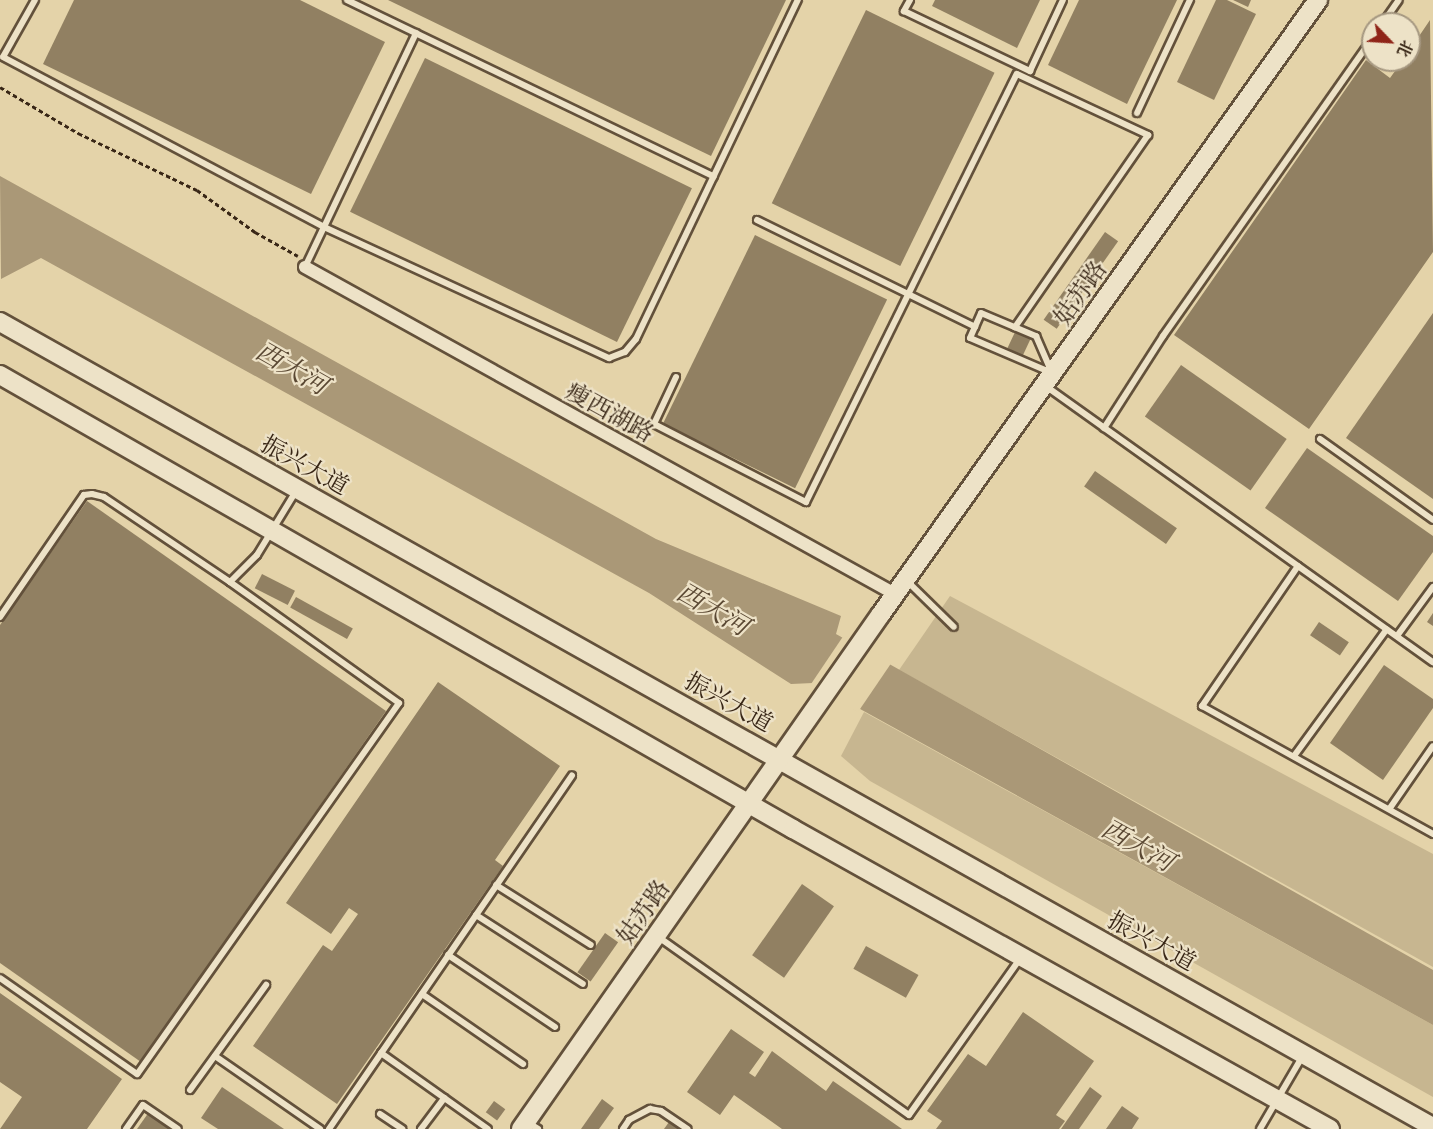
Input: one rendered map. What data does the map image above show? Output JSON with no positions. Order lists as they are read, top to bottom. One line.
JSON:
{"streets":{"main road":["姑苏路","振兴大道"],"street":["瘦西湖路"]},"crossings":[["姑苏路","瘦西湖路"],["姑苏路","振兴大道"]],"water":["西大河"],"north":"bottom right"}
